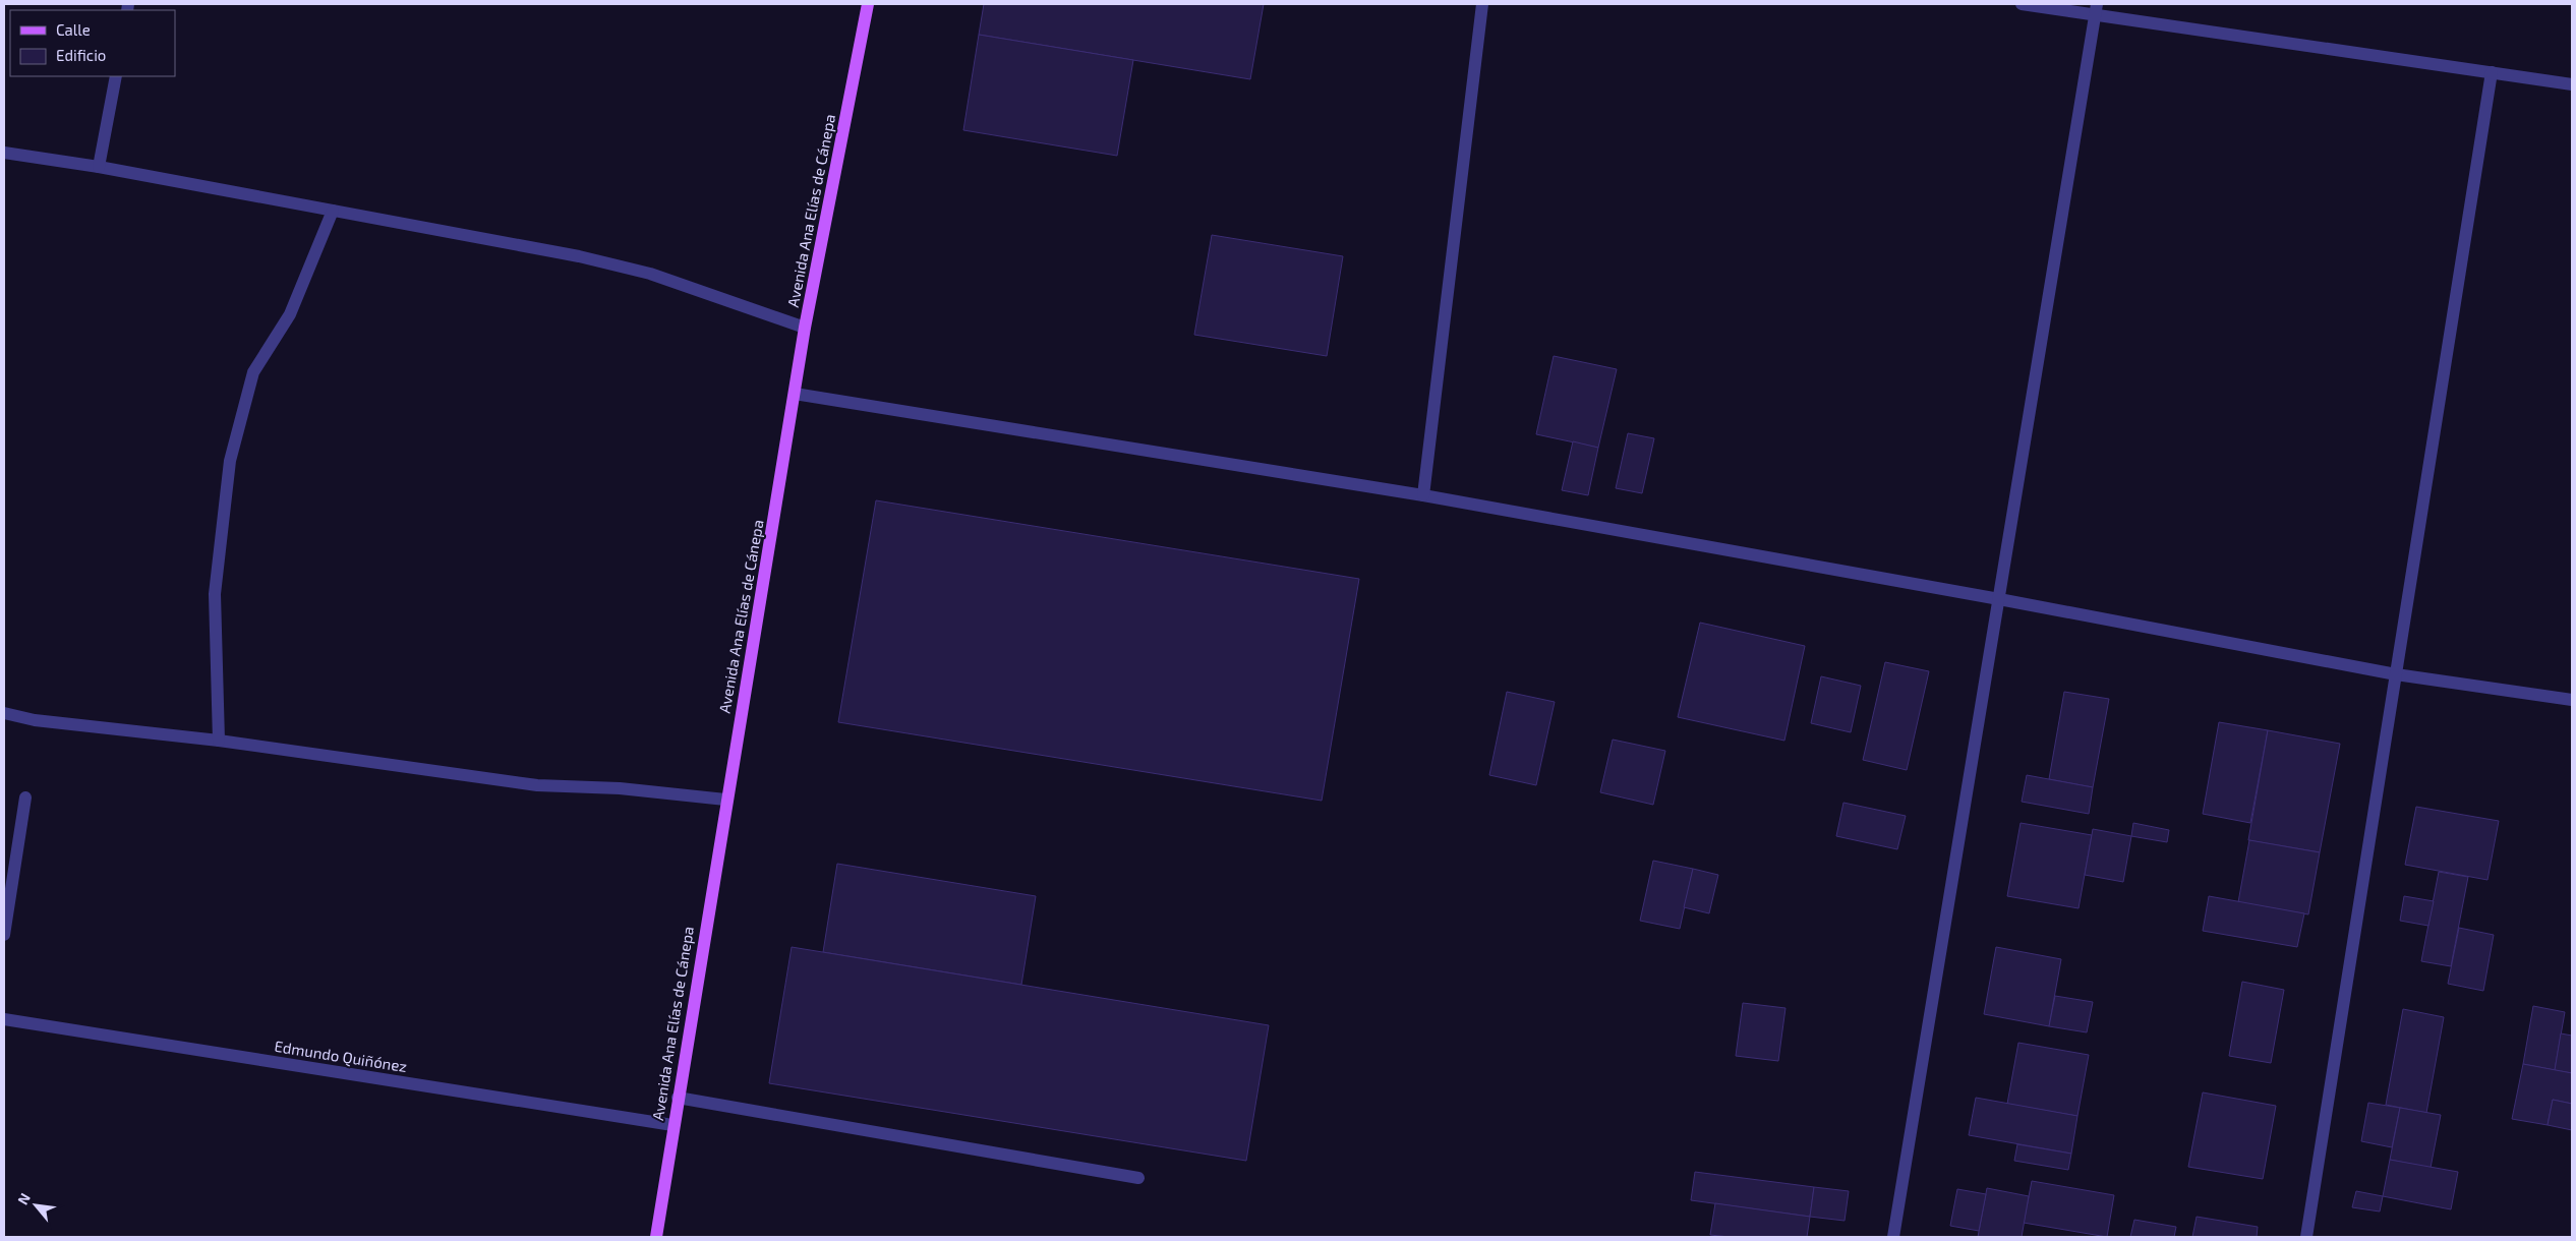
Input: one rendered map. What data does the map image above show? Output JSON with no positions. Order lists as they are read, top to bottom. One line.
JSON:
{"streets":{"main road":["Avenida Ana Elías de Cánepa"],"street":["Edmundo Quiñónez"]},"crossings":[["Avenida Ana Elías de Cánepa","Edmundo Quiñónez"]],"legend":["Calle","Edificio"],"north":"top left"}
